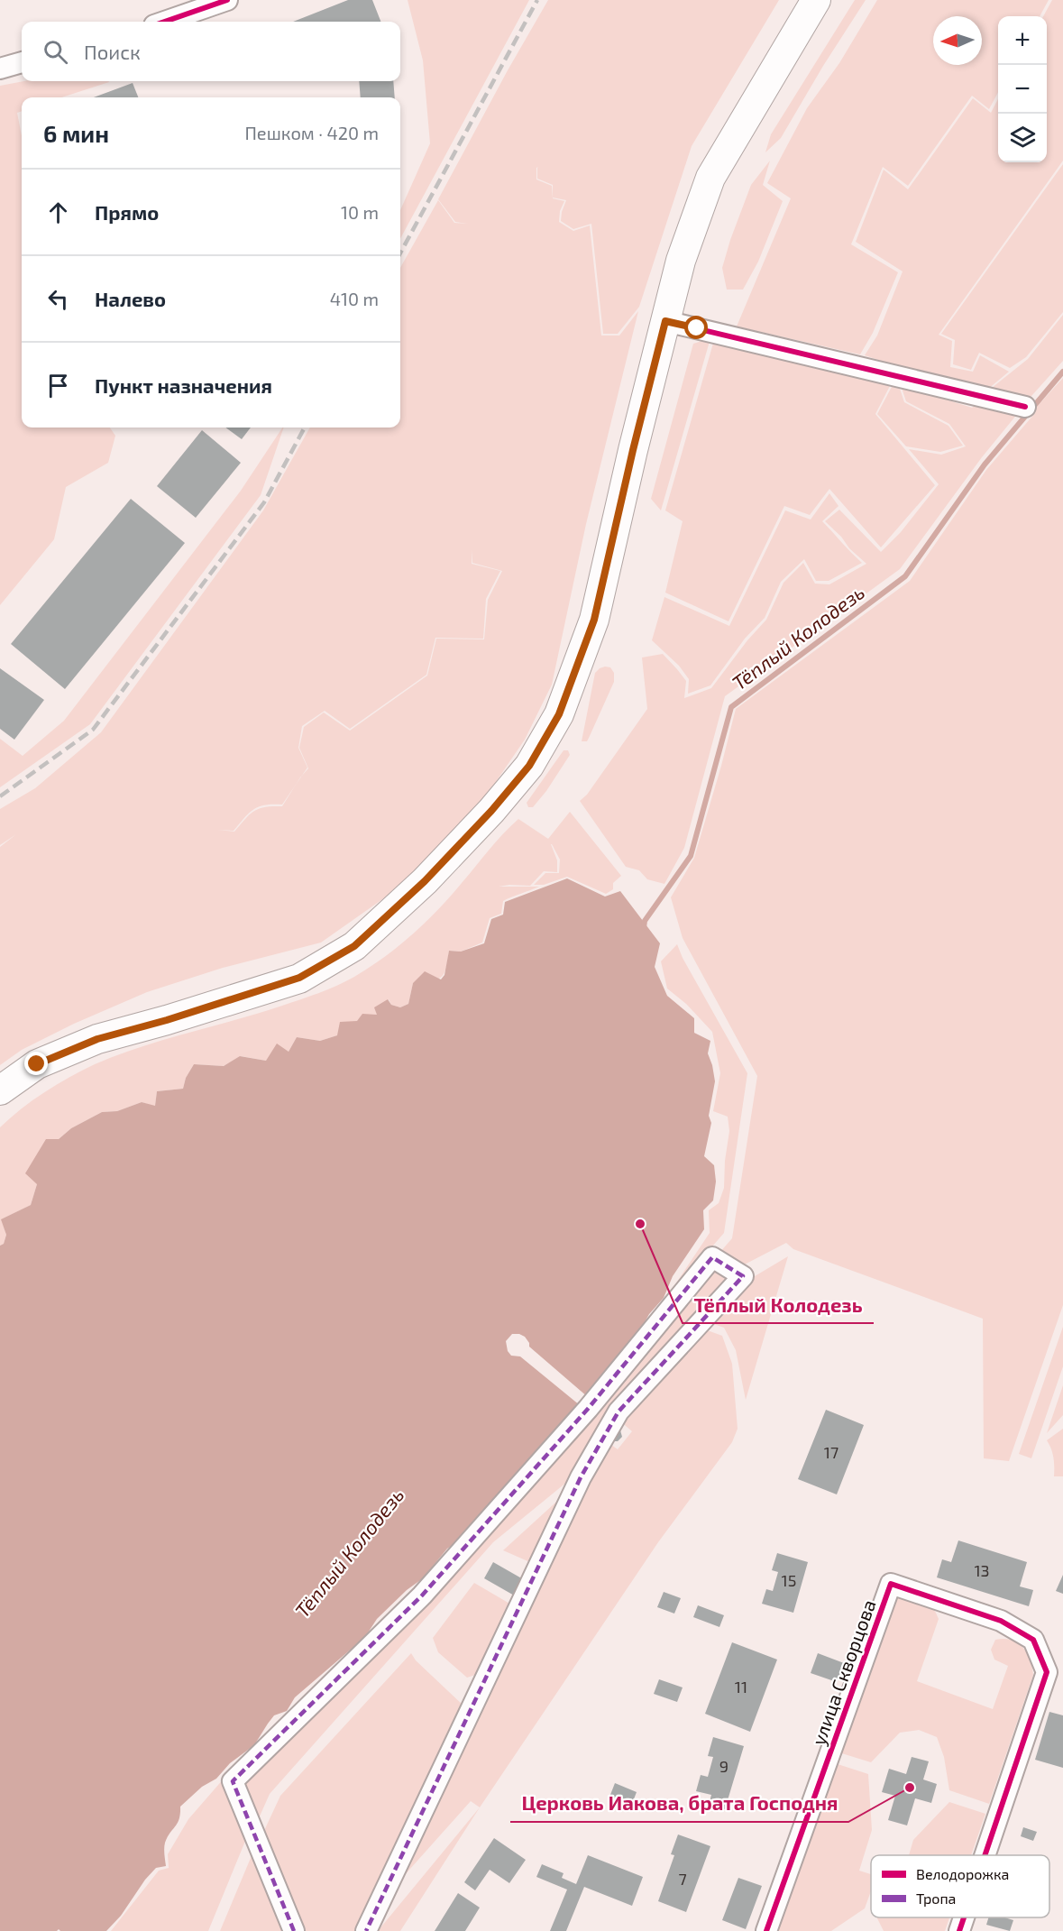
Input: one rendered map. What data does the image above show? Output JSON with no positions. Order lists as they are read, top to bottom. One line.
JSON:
{"streets":{"street":["улица Скворцова"]},"water":["Тёплый Колодезь"],"places":["Тёплый Колодезь","Церковь Иакова, брата Господня"],"house_numbers":["17","13","15","11","9","7"],"legend":["Велодорожка","Тропа"],"north":"left","page":{"map_buttons":["+","−"],"search":"Поиск","heading":["6 мин","Пешком · 420 m"],"list":[["Прямо","10 m"],["Налево","410 m"],"Пункт назначения"]}}
